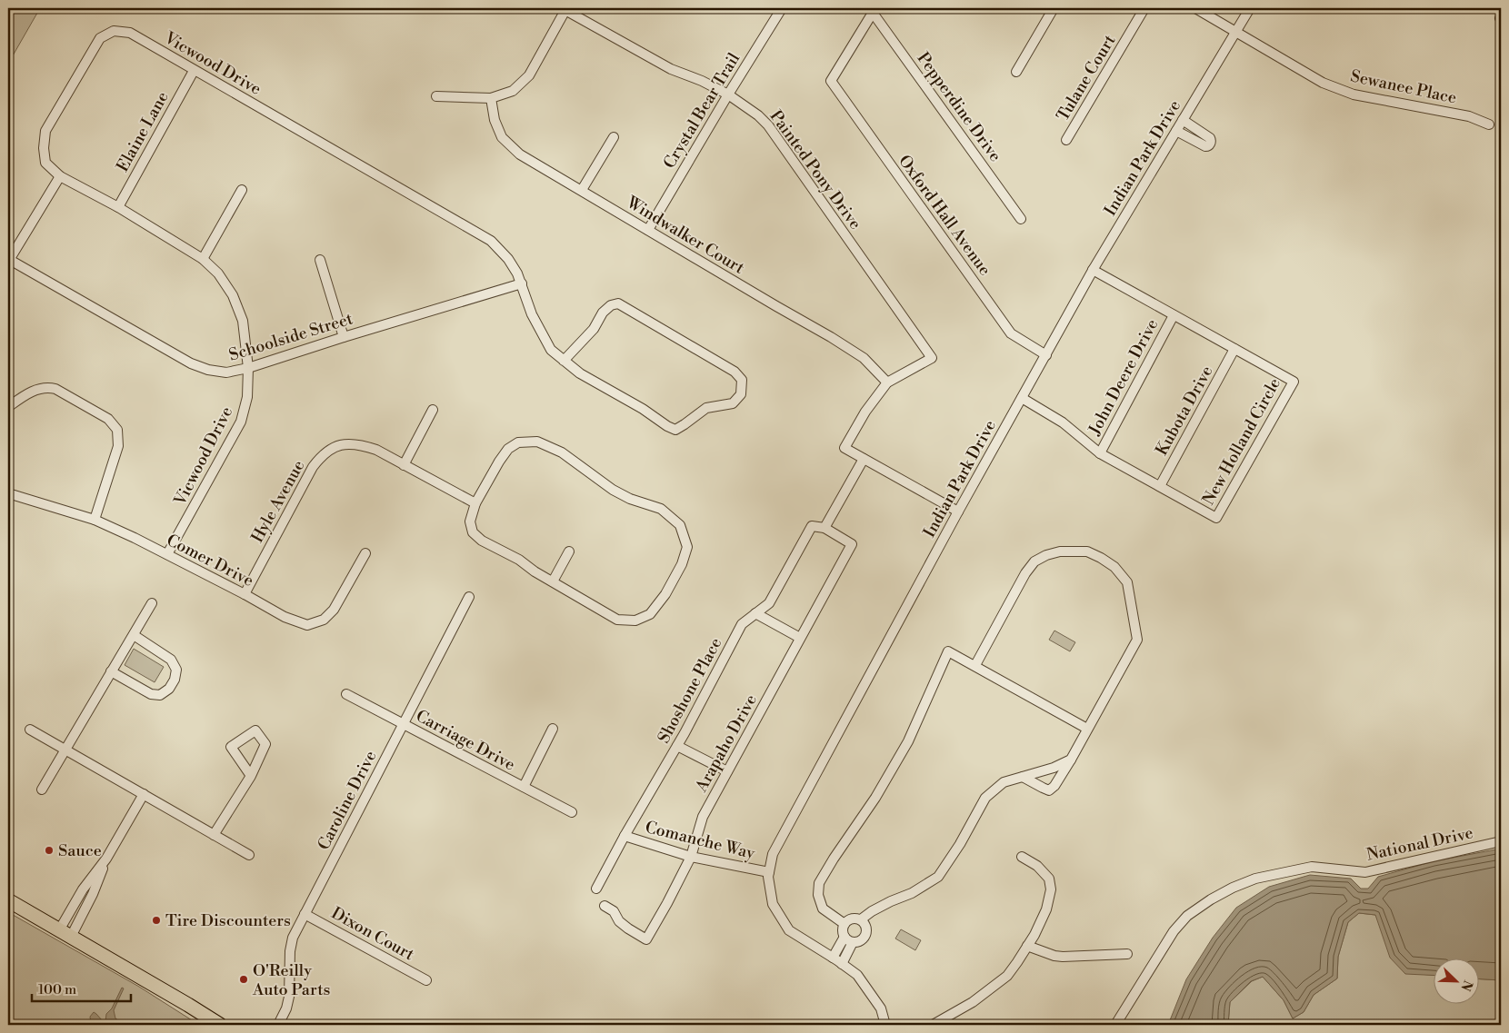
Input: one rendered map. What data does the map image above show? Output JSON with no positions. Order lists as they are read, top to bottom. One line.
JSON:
{"streets":{"street":["Vicwood Drive","Tulane Court","Sewanee Place","Pepperdine Drive","Crystal Bear Trail","Elaine Lane","Indian Park Drive","Painted Pony Drive","Oxford Hall Avenue","Windwalker Court","Schoolside Street","John Deere Drive","Kubota Drive","New Holland Circle","Hyle Avenue","Comer Drive","Shoshone Place","Carriage Drive","Arapaho Drive","Caroline Drive","Comanche Way","National Drive","Dixon Court"]},"crossings":[["Vicwood Drive","Elaine Lane"],["Vicwood Drive","Schoolside Street"],["Vicwood Drive","Comer Drive"],["Sewanee Place","Indian Park Drive"],["Pepperdine Drive","Oxford Hall Avenue"],["Crystal Bear Trail","Painted Pony Drive"],["Crystal Bear Trail","Windwalker Court"],["Indian Park Drive","Oxford Hall Avenue"],["Indian Park Drive","New Holland Circle"],["Indian Park Drive","Comanche Way"],["Painted Pony Drive","Windwalker Court"],["John Deere Drive","New Holland Circle"],["Kubota Drive","New Holland Circle"],["Hyle Avenue","Comer Drive"],["Shoshone Place","Arapaho Drive"],["Shoshone Place","Comanche Way"],["Carriage Drive","Caroline Drive"],["Arapaho Drive","Comanche Way"],["Caroline Drive","Dixon Court"]],"places":["Sauce","Tire Discounters","O'Reilly Auto Parts"],"scale_bar":"100 m","north":"bottom right"}
